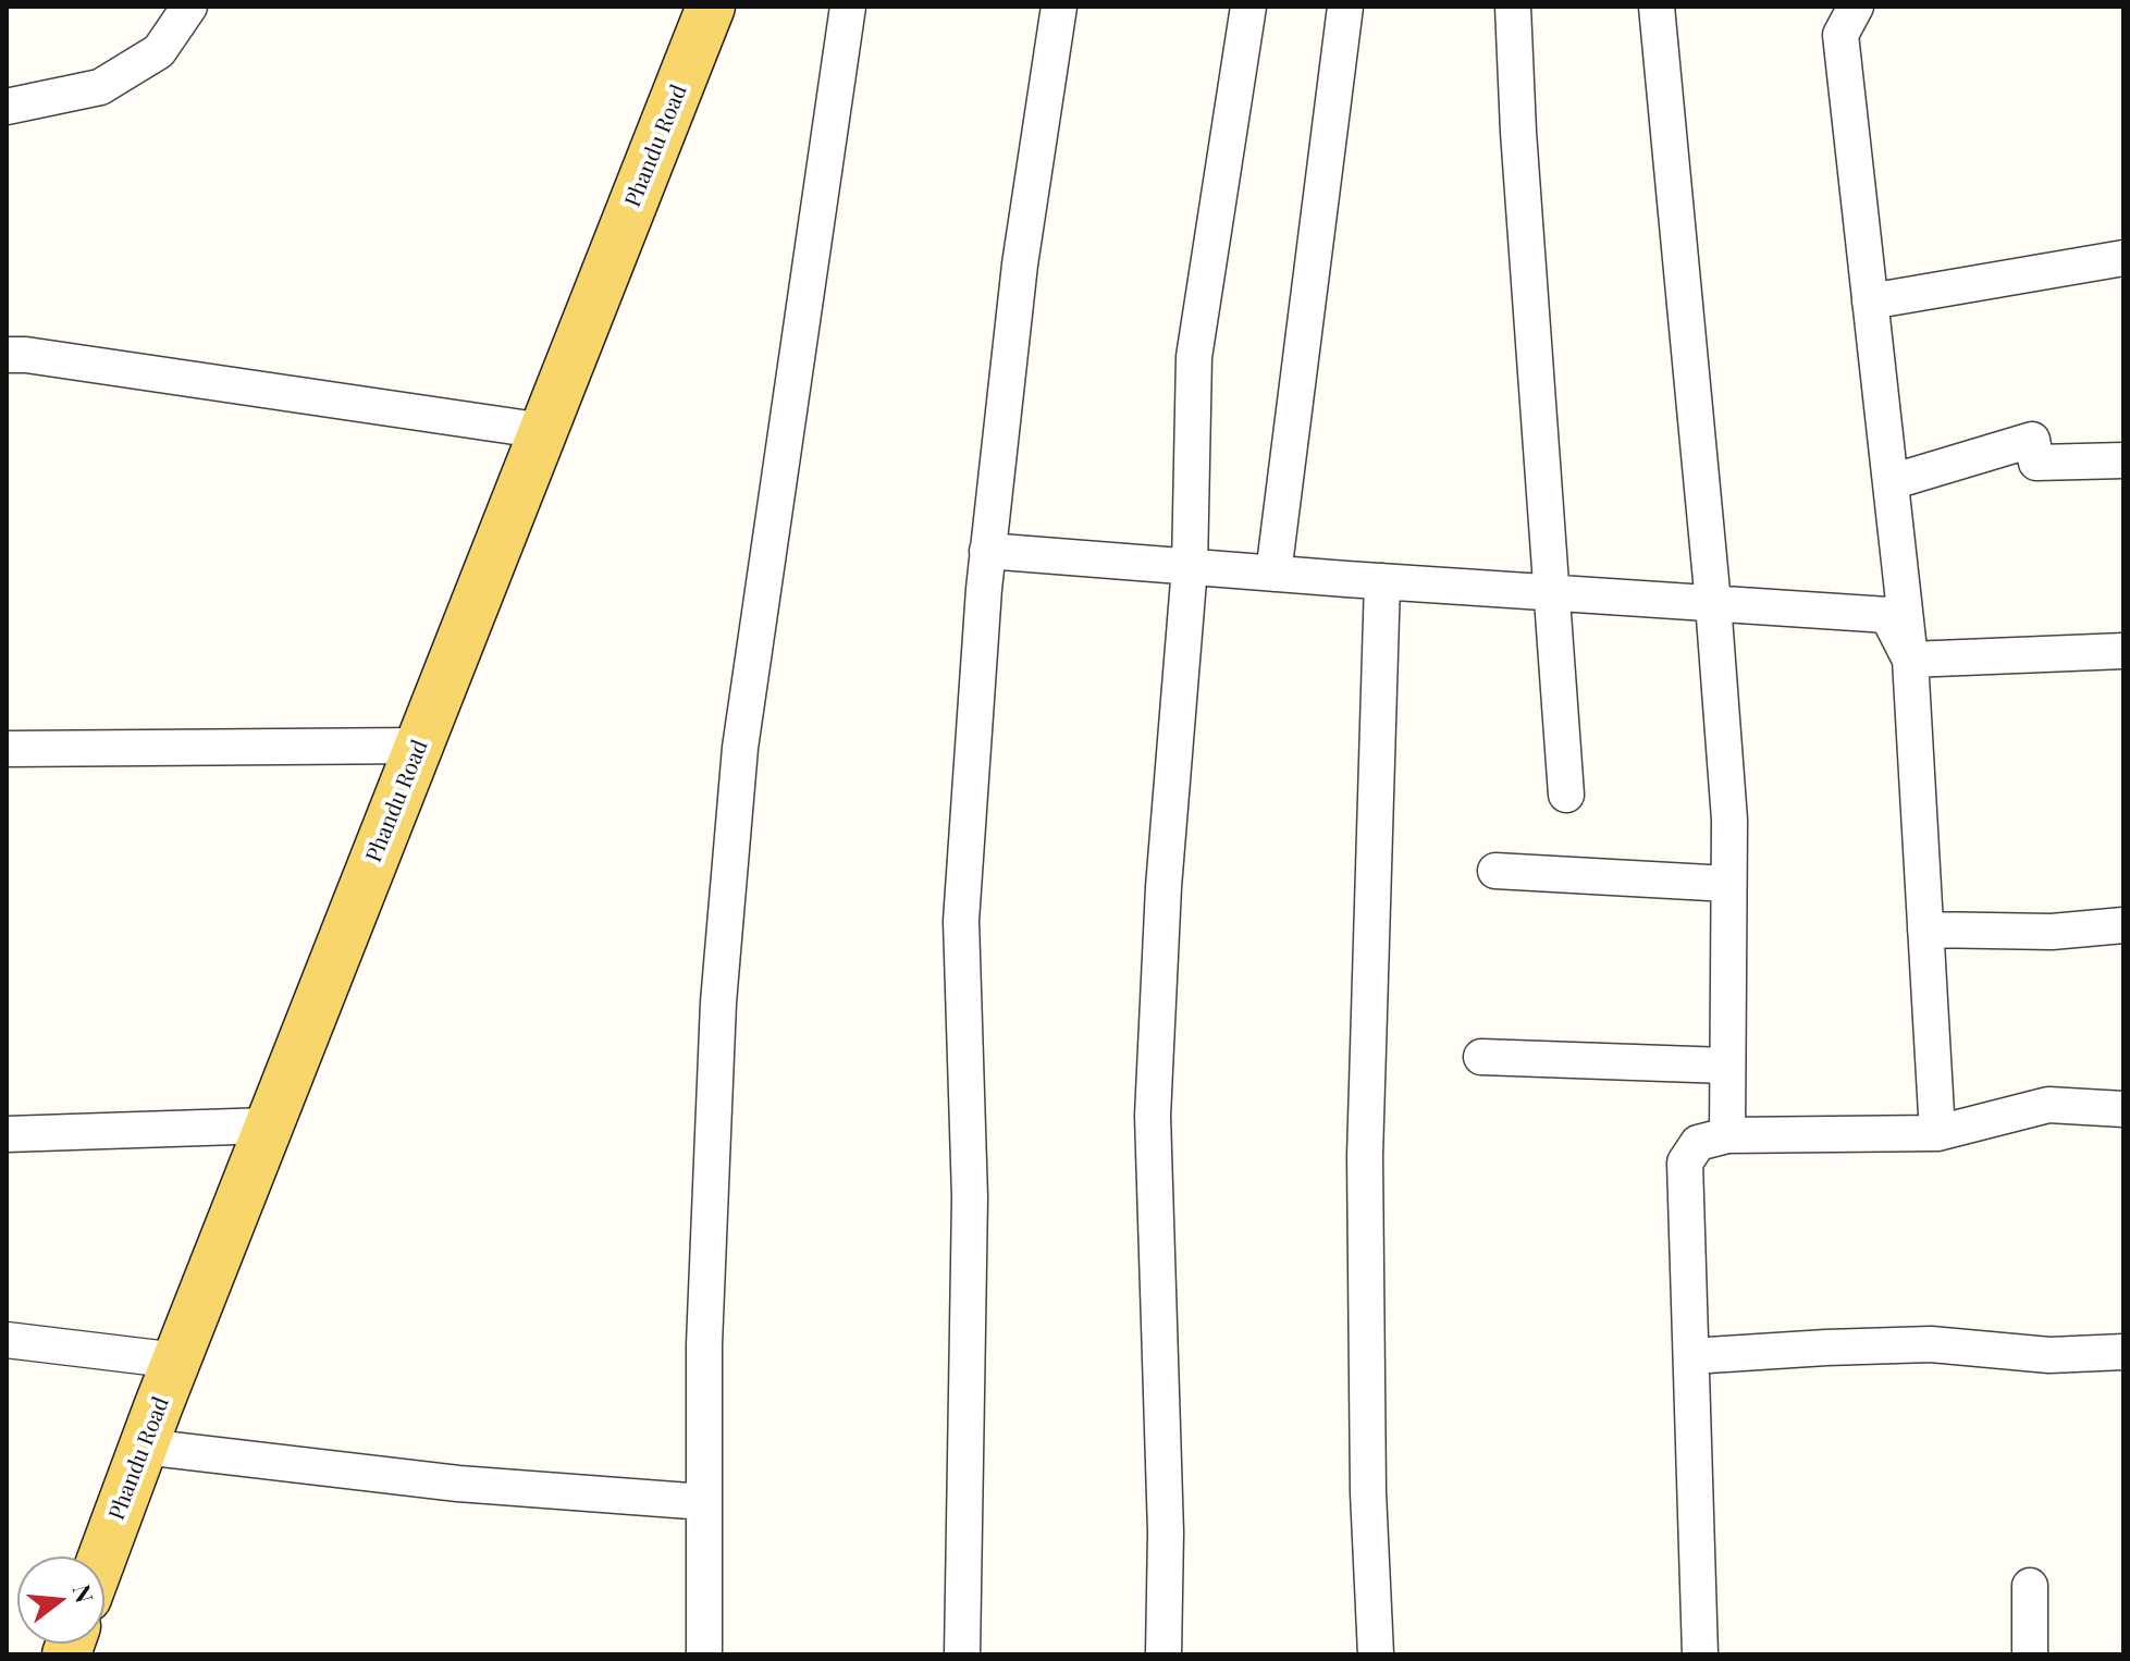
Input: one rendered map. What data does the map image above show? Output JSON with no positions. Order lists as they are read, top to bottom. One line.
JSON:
{"streets":{"main road":["Phandu Road"]},"north":"right"}
